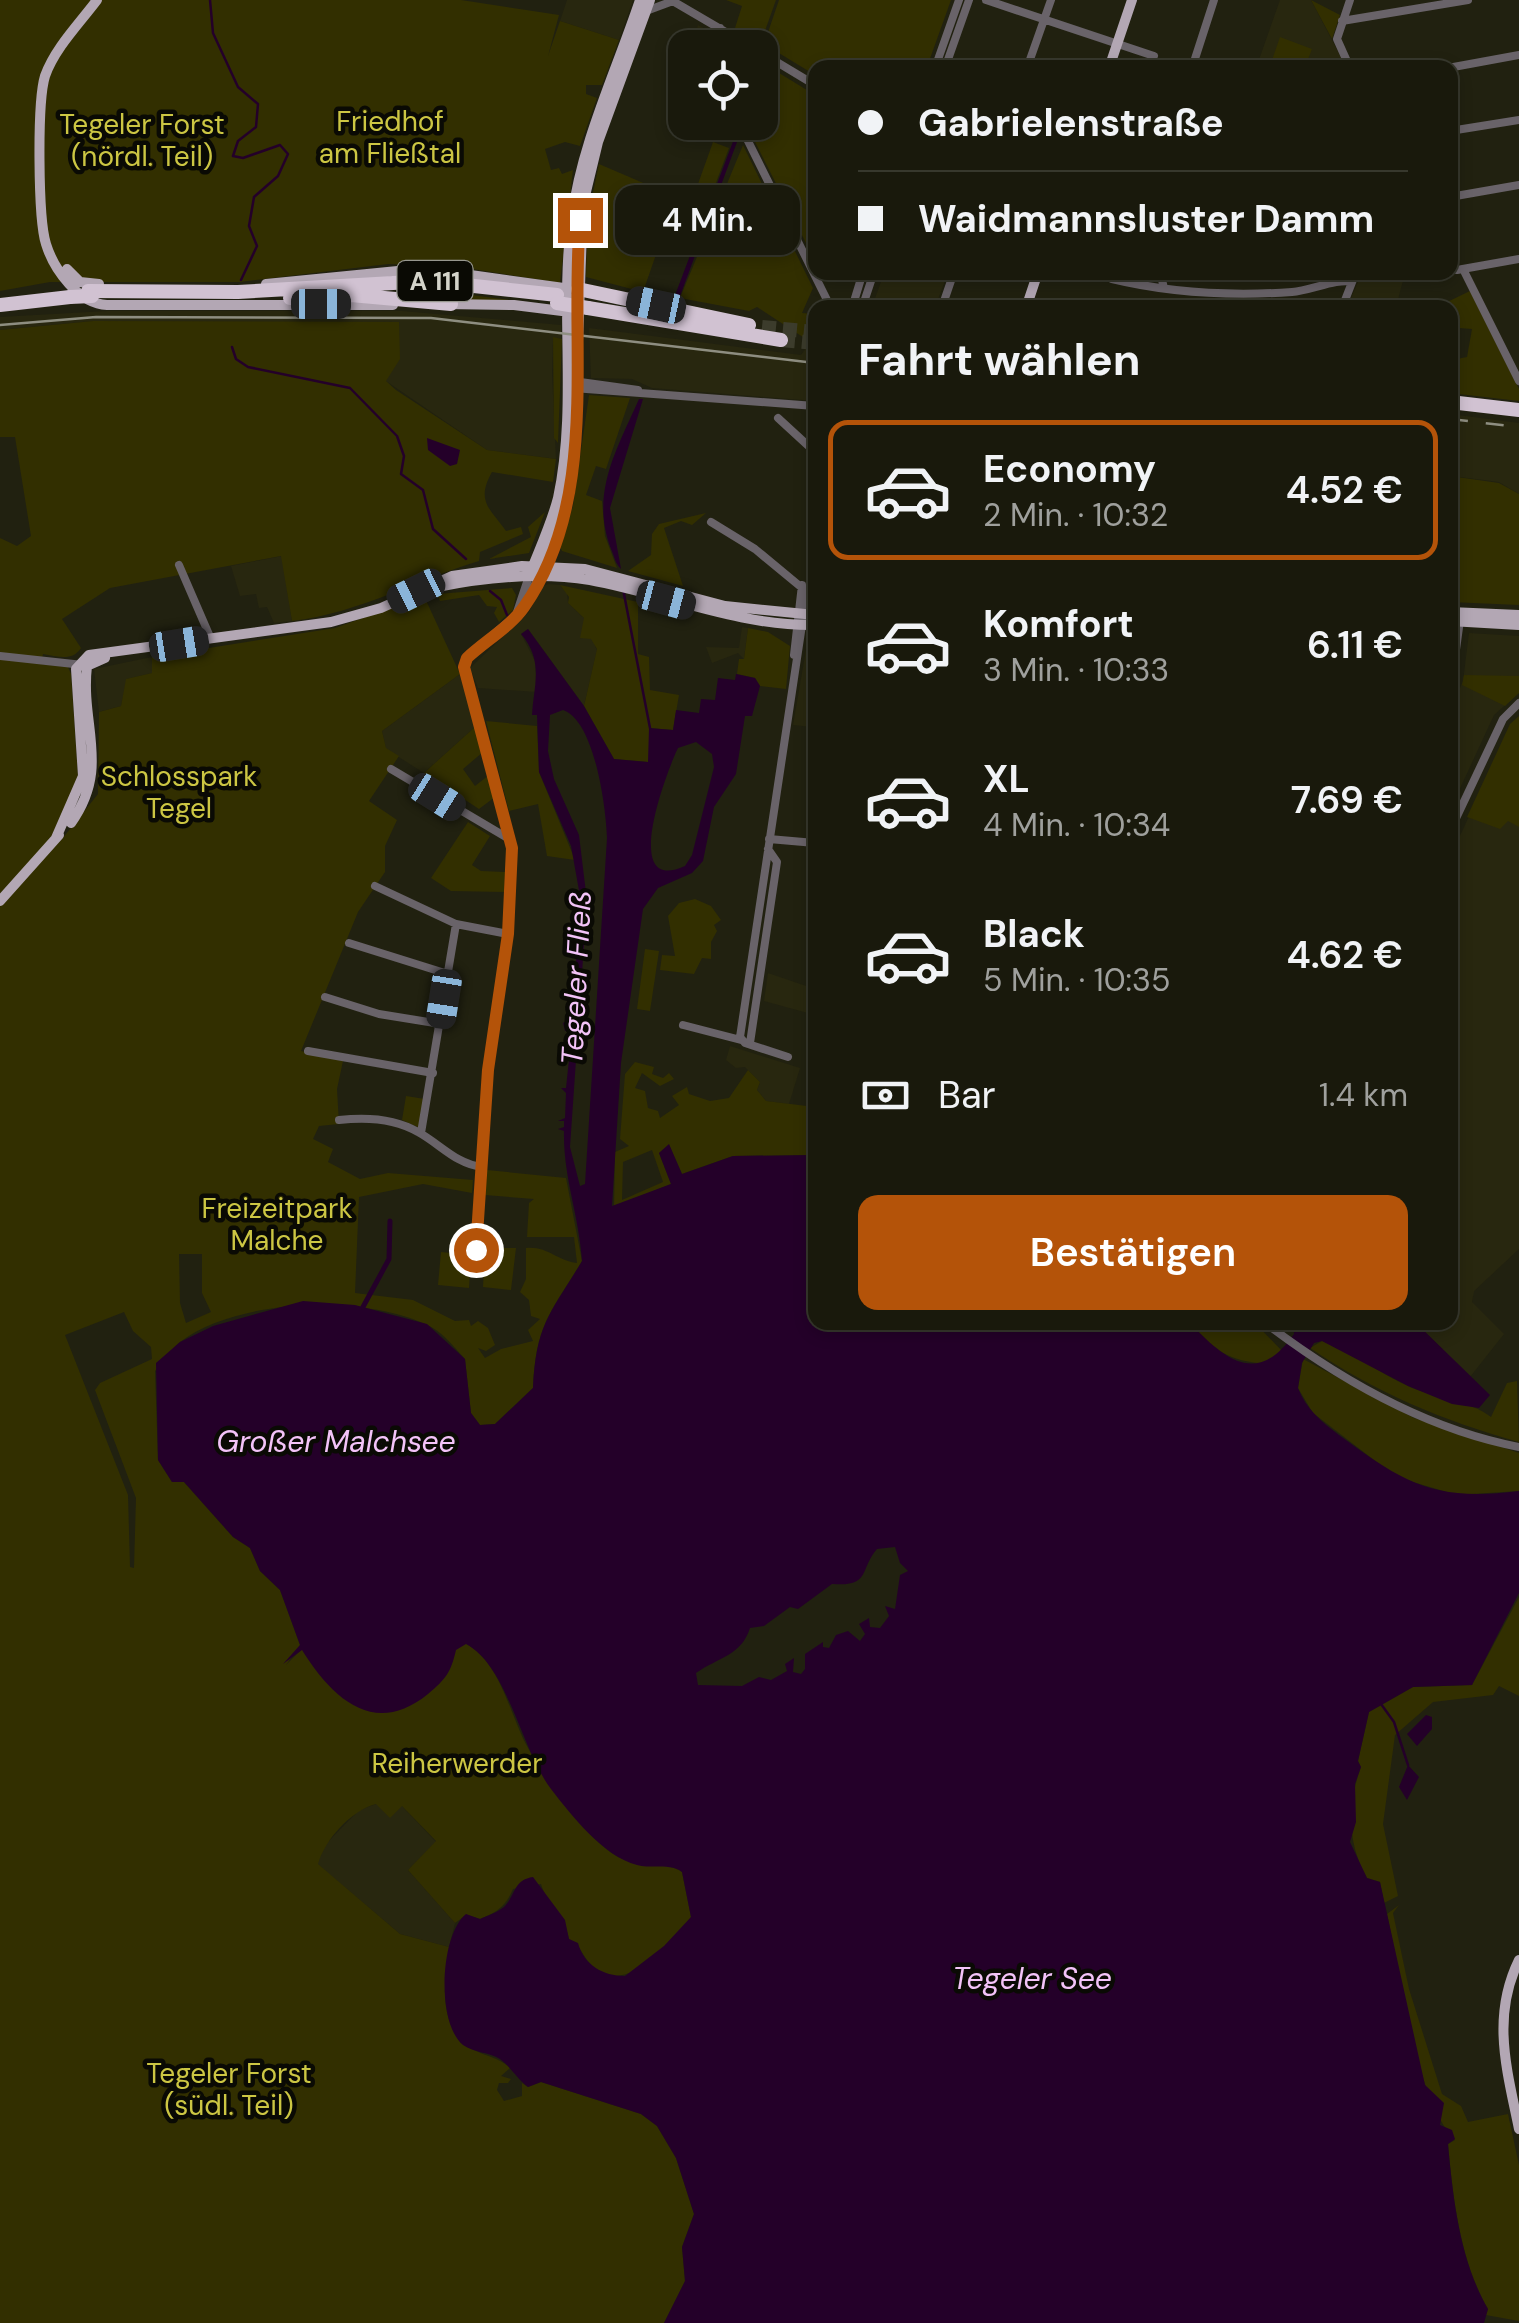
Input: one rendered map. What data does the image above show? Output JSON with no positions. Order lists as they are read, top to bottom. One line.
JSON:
{"streets":{"highway":["A 111"]},"water":["Tegeler Fließ","Großer Malchsee","Tegeler See"],"parks":["Friedhof am Fließtal","Tegeler Forst (nördl. Teil)","Schlosspark Tegel","Freizeitpark Malche","Reiherwerder","Tegeler Forst (südl. Teil)"],"page":{"banner":["Gabrielenstraße","Waidmannsluster Damm"],"bubble":"4 Min.","heading":"Fahrt wählen","list":[{"name":"Economy","note":"2 Min. · 10:32","value":"4.52 €"},{"name":"Komfort","note":"3 Min. · 10:33","value":"6.11 €"},{"name":"XL","note":"4 Min. · 10:34","value":"7.69 €"},{"name":"Black","note":"5 Min. · 10:35","value":"4.62 €"}],"pay":["Bar","1.4 km"],"buttons":"Bestätigen"}}
